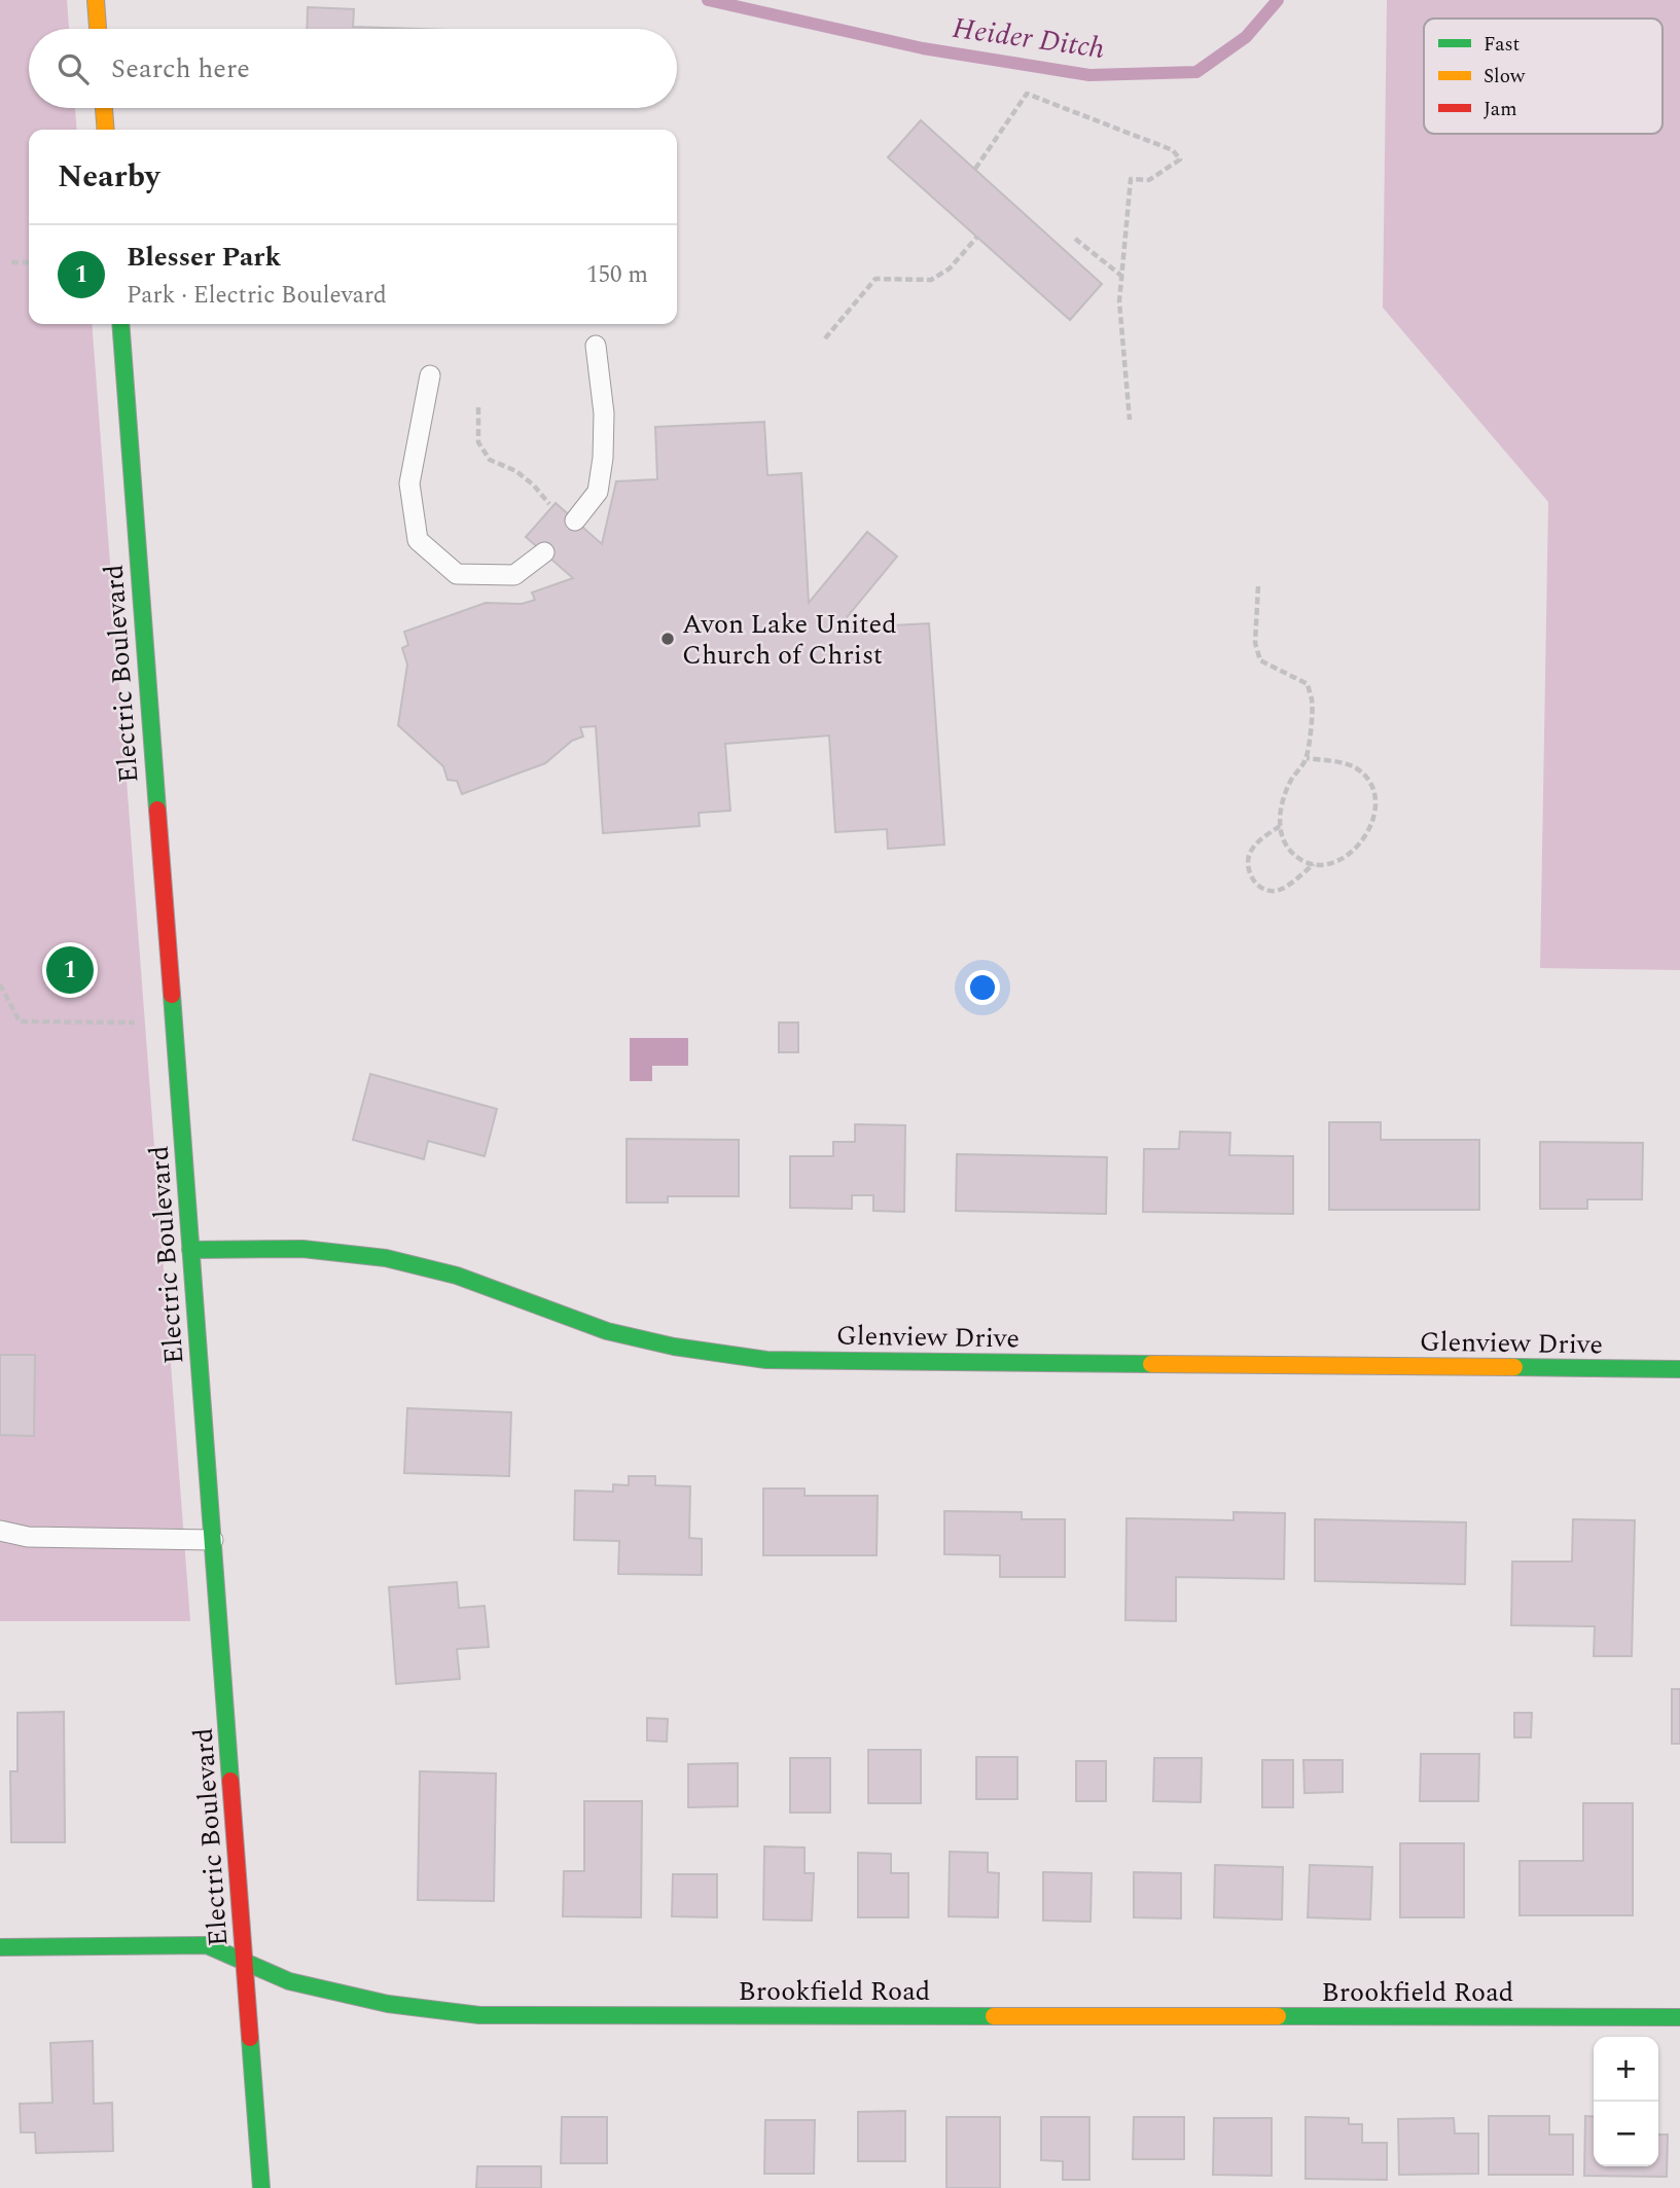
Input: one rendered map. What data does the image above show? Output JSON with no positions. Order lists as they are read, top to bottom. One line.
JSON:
{"streets":{"street":["Electric Boulevard","Glenview Drive","Brookfield Road"]},"crossings":[["Electric Boulevard","Glenview Drive"],["Electric Boulevard","Brookfield Road"]],"water":["Heider Ditch"],"places":["Avon Lake United Church of Christ"],"legend":["Fast","Slow","Jam"],"page":{"search":"Search here","heading":"Nearby","list":[{"mark":"1","name":"Blesser Park","note":"Park · Electric Boulevard","value":"150 m"}],"pins":"1","map_buttons":["+","−"]}}
